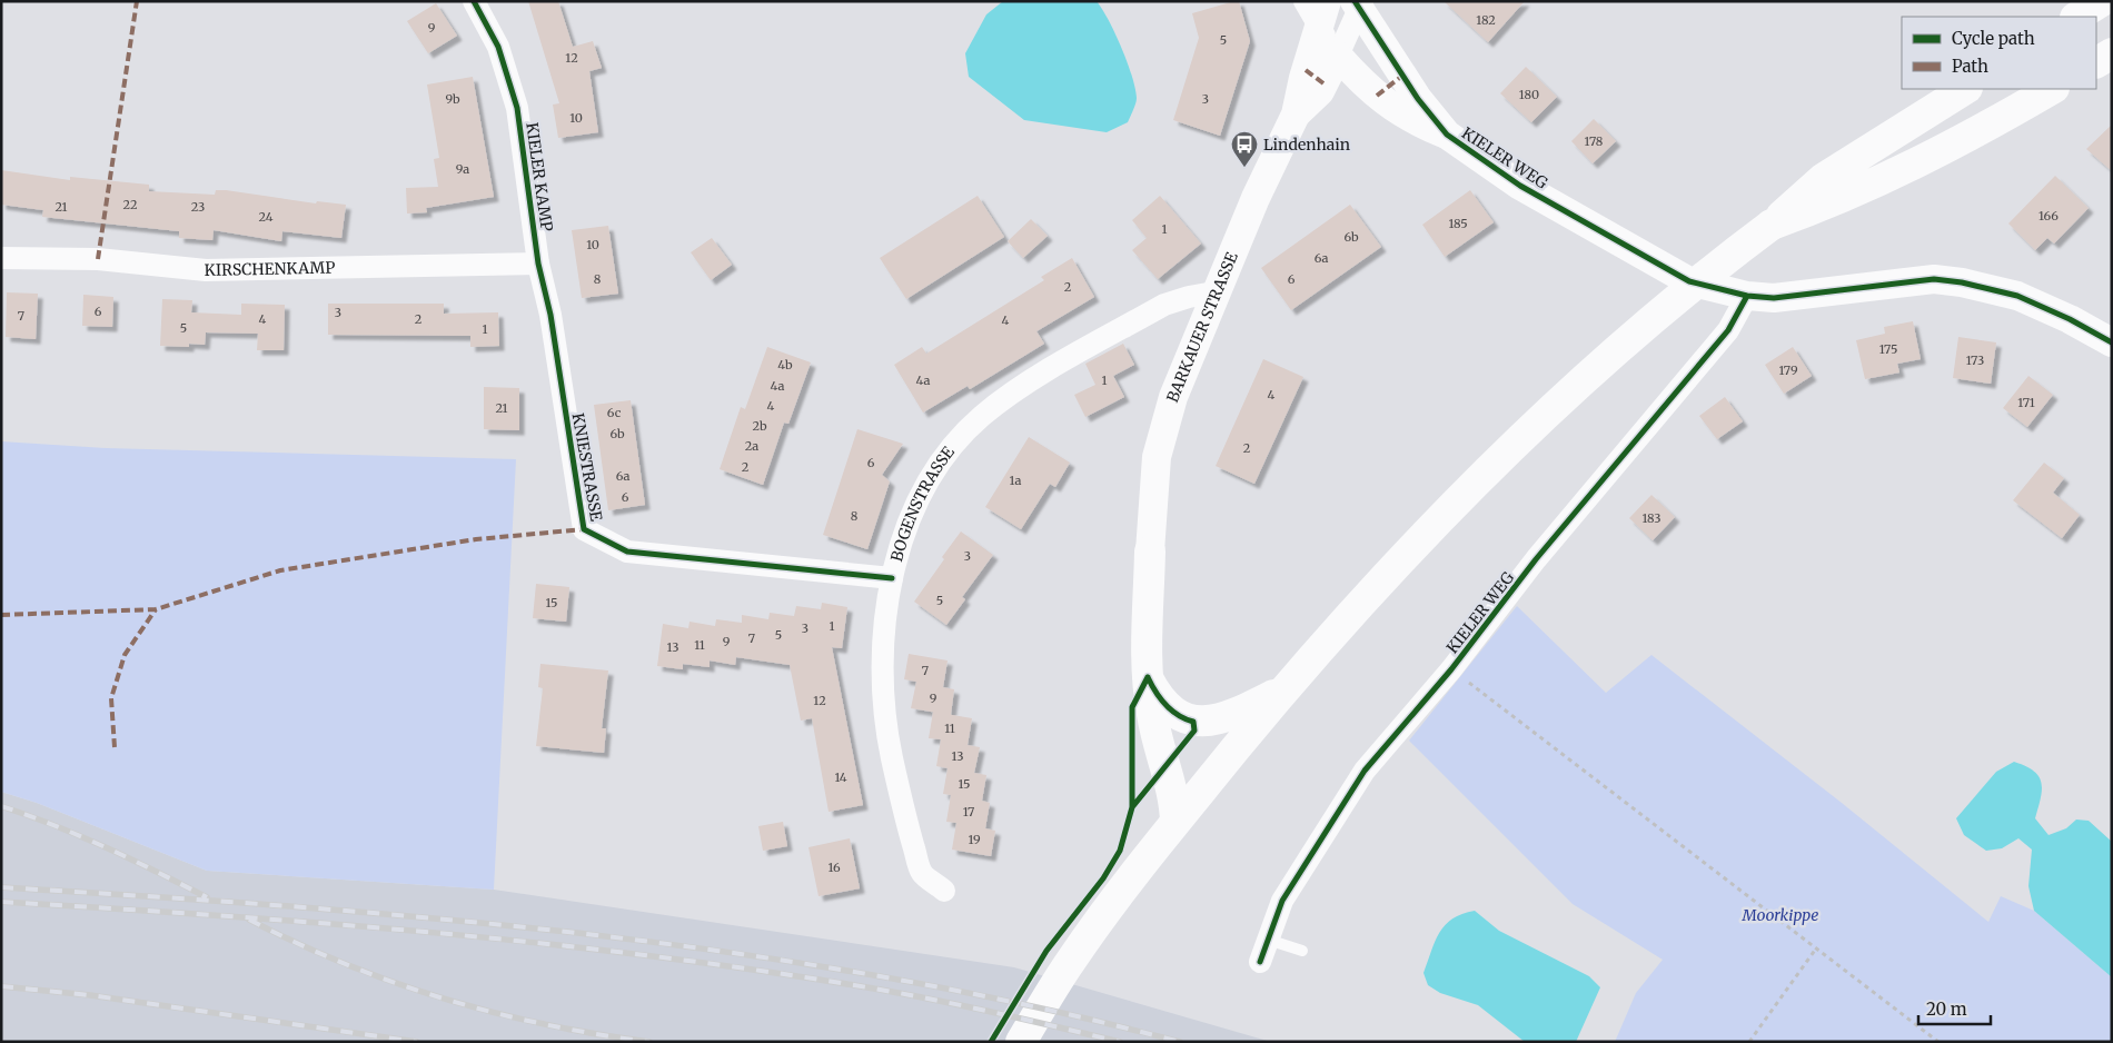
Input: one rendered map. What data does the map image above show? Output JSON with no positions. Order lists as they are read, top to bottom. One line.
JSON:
{"streets":{"street":["KIELER WEG","KIELER KAMP","KIRSCHENKAMP","BARKAUER STRASSE","KNIESTRASSE","BOGENSTRASSE"]},"crossings":[["KIELER WEG","BARKAUER STRASSE"],["KIELER KAMP","KIRSCHENKAMP"],["KIELER KAMP","KNIESTRASSE"],["KIRSCHENKAMP","KNIESTRASSE"],["BARKAUER STRASSE","BOGENSTRASSE"],["KNIESTRASSE","BOGENSTRASSE"]],"parks":["Moorkippe"],"places":{"bus stop":["Lindenhain"]},"house_numbers":["182","9","5","12","180","9b","3","10","178","9a","22","21","23","166","24","185","1","6b","10","6a","8","6","2","6","3","7","4","2","4","5","1","175","173","4b","179","4a","1","4a","4","171","4","21","6c","2b","6b","2a","2","6","2","6a","1a","6","8","183","3","5","15","1","3","5","7","9","11","13","7","9","12","11","13","14","15","17","19","16"],"legend":["Cycle path","Path"],"scale_bar":"20 m"}
